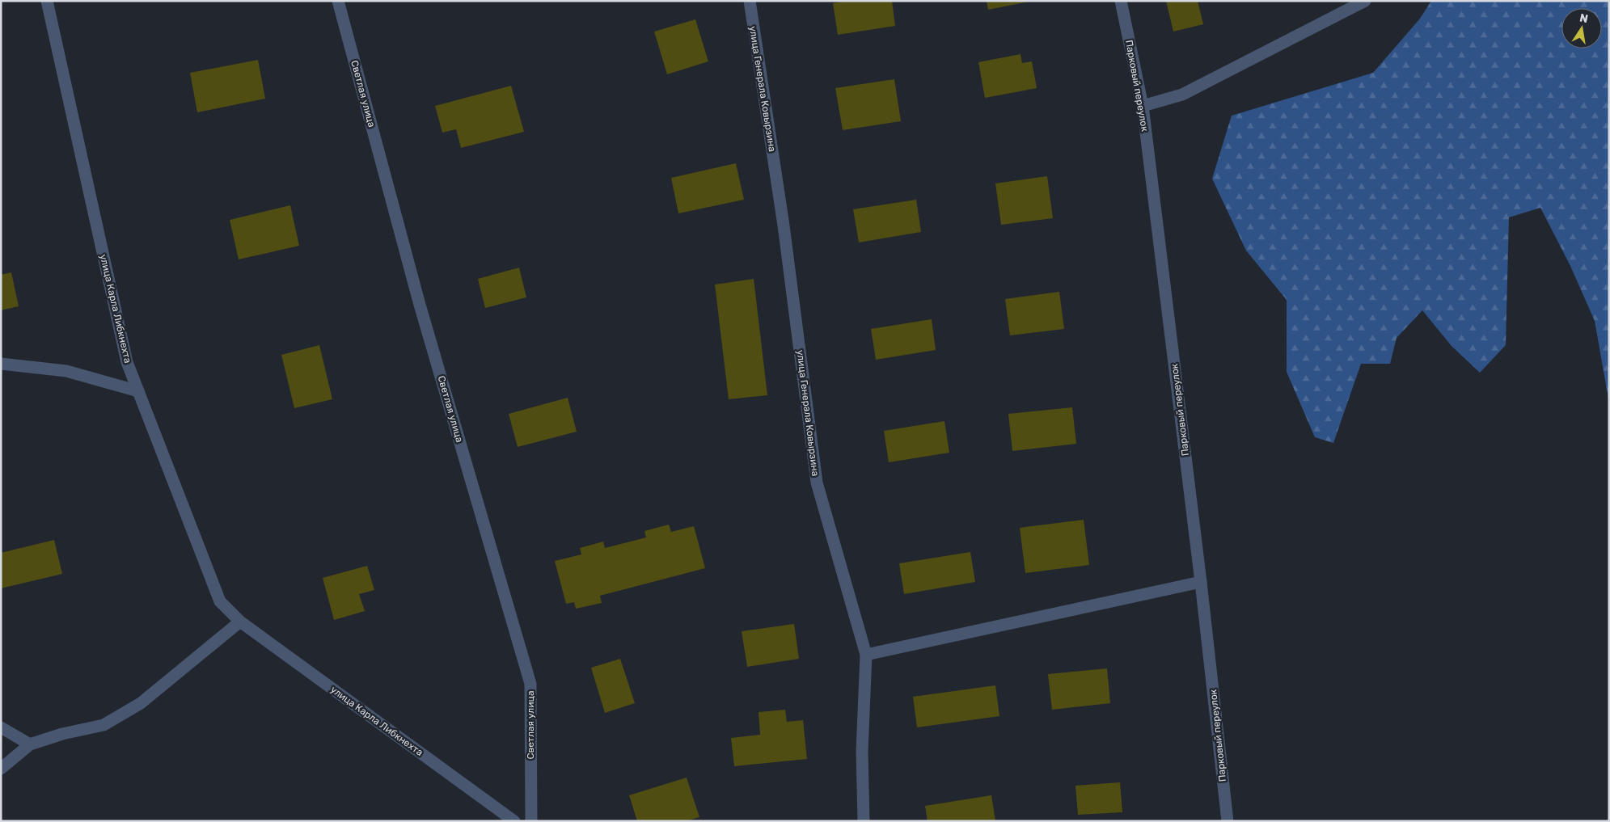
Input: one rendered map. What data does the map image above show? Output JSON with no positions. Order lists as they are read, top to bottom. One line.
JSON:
{"streets":{"street":["Парковый переулок","улица Генерала Ковырзина","Светлая улица","улица Карла Либкнехта"]},"north":"top"}
